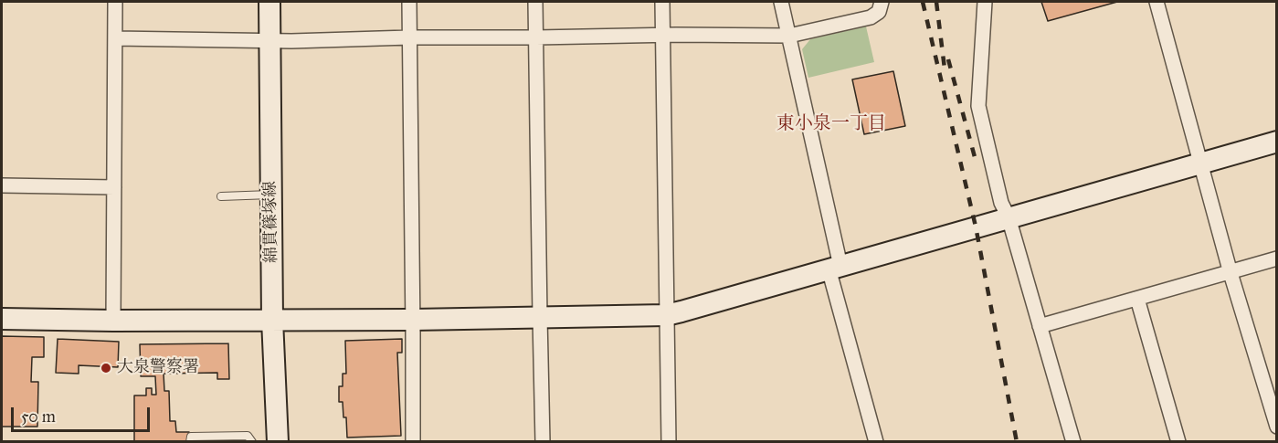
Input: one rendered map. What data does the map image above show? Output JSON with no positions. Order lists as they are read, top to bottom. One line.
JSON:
{"streets":{"street":["綿貫篠塚線"]},"districts":["東小泉一丁目"],"places":["大泉警察署"],"scale_bar":"50 m"}
